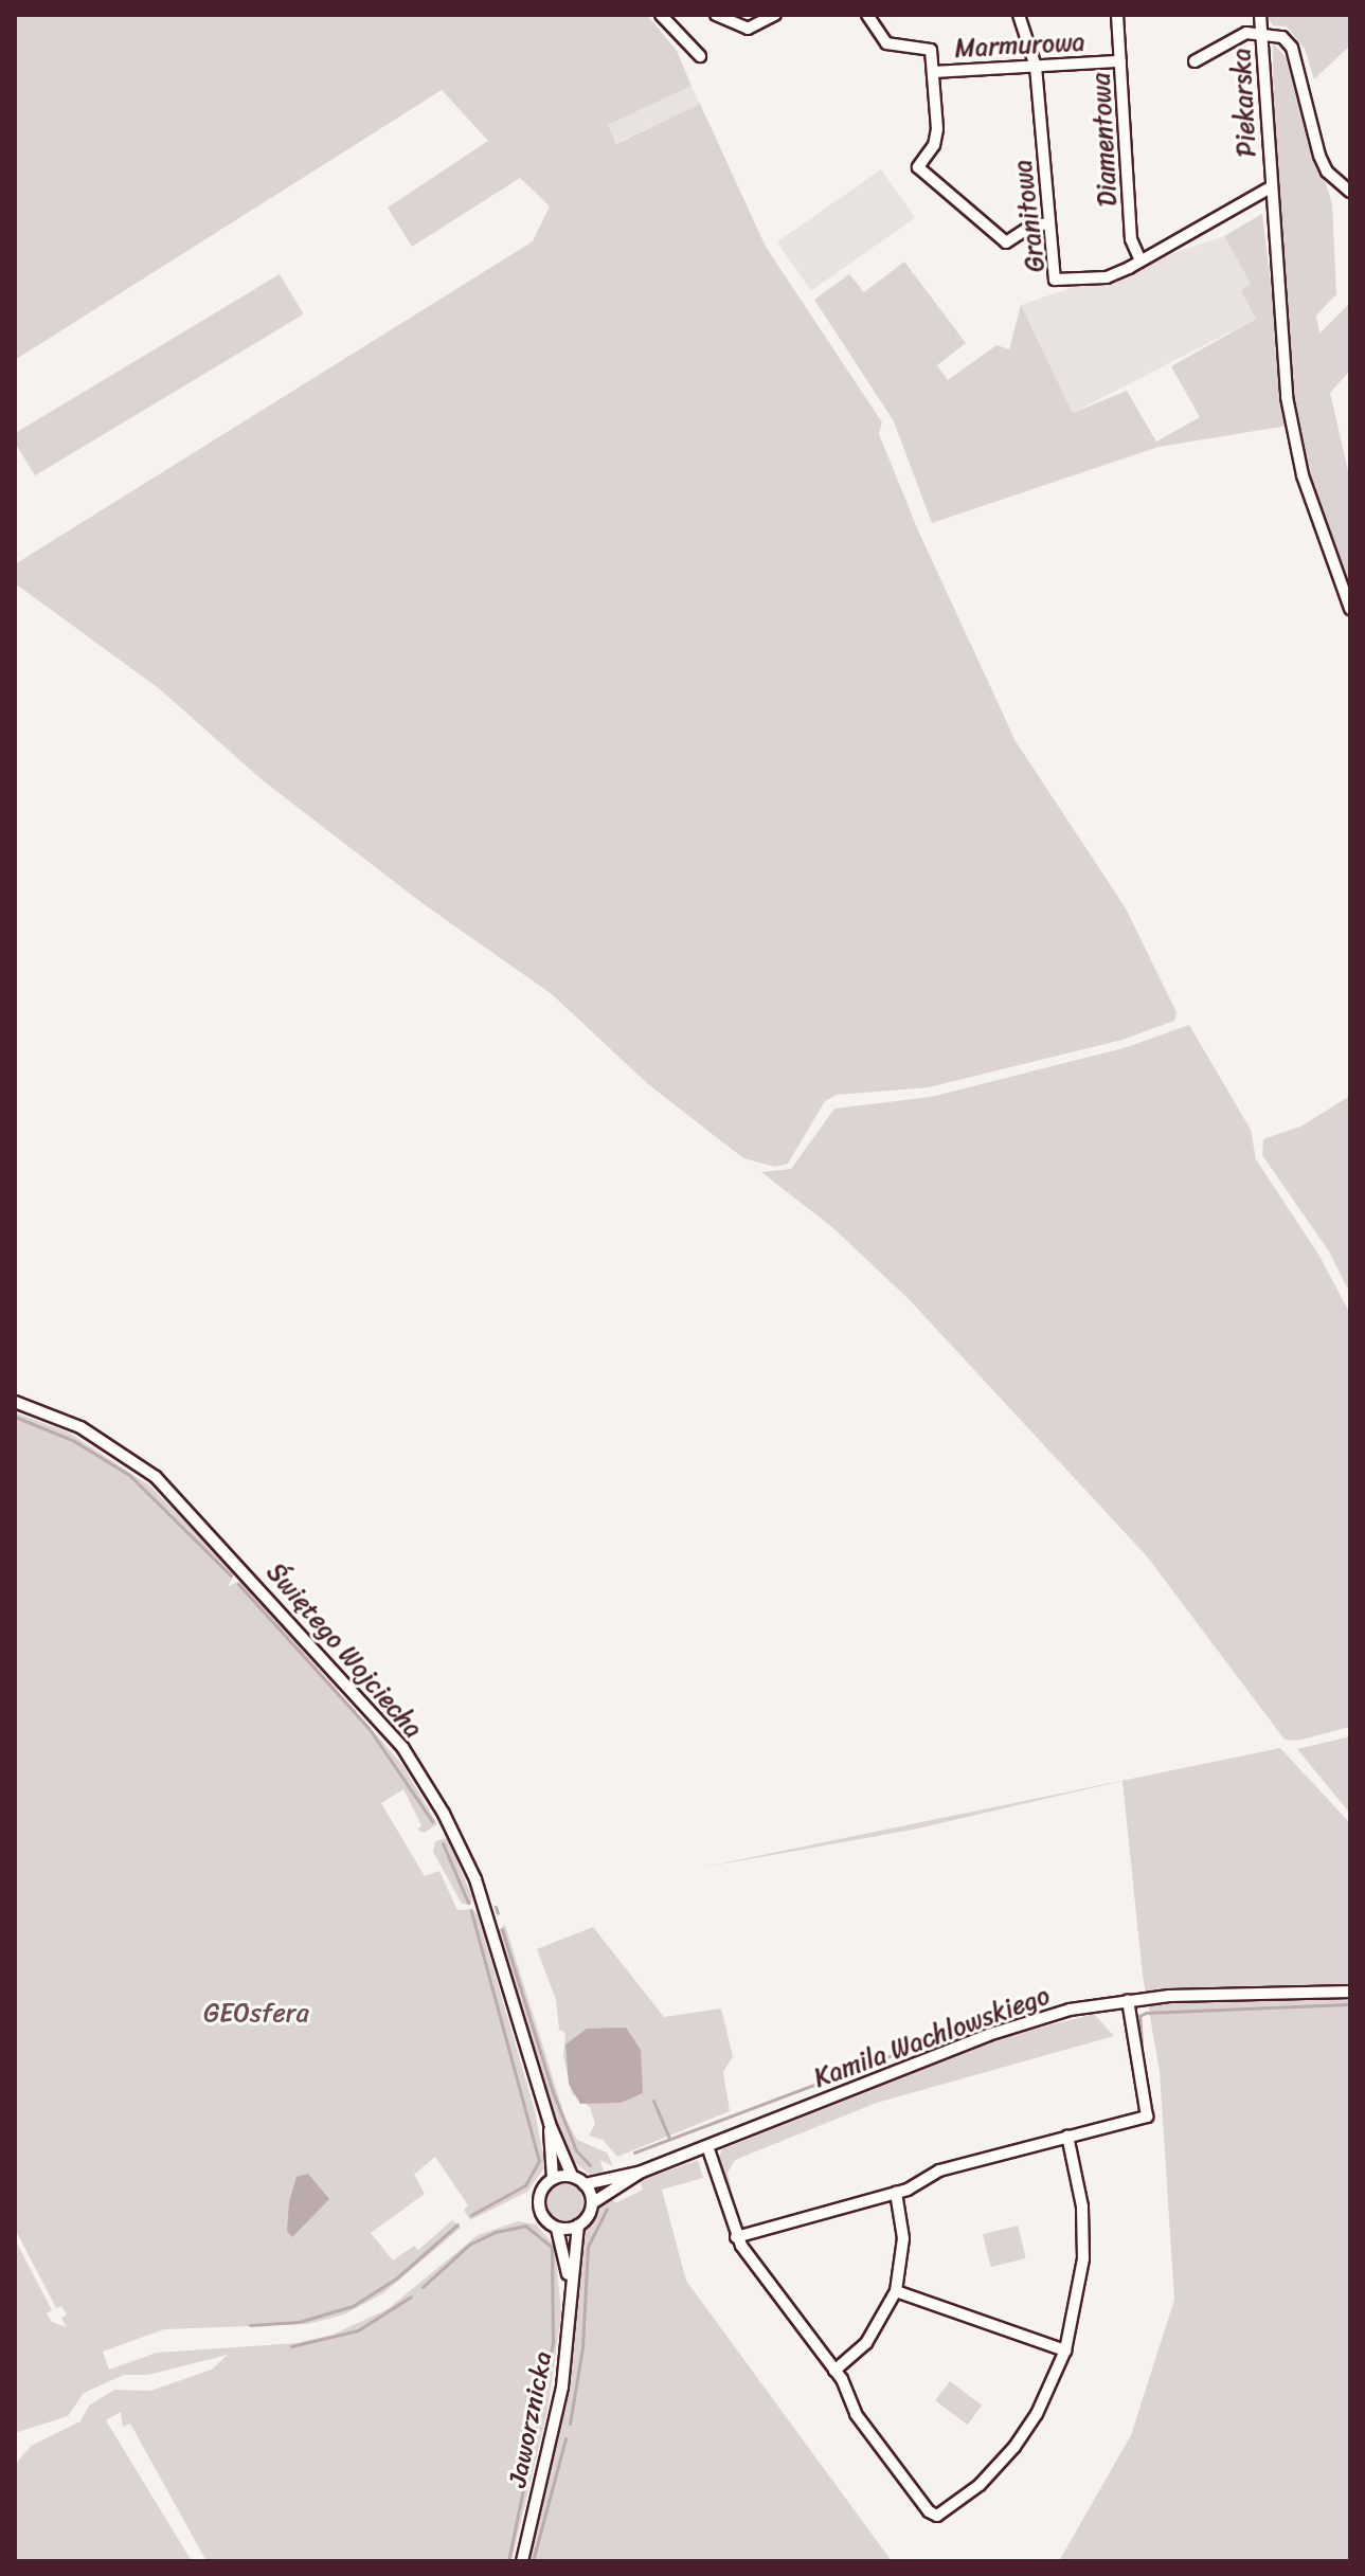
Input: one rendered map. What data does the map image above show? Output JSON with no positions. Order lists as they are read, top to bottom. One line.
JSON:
{"streets":{"street":["Marmurowa","Piekarska","Diamentowa","Granitowa","Świętego Wojciecha","Kamila Wachlowskiego","Jaworznicka"]},"crossings":[["Marmurowa","Diamentowa"],["Marmurowa","Granitowa"],["Piekarska","Granitowa"],["Diamentowa","Granitowa"],["Świętego Wojciecha","Kamila Wachlowskiego"],["Świętego Wojciecha","Jaworznicka"],["Kamila Wachlowskiego","Jaworznicka"]],"parks":["GEOsfera"]}
